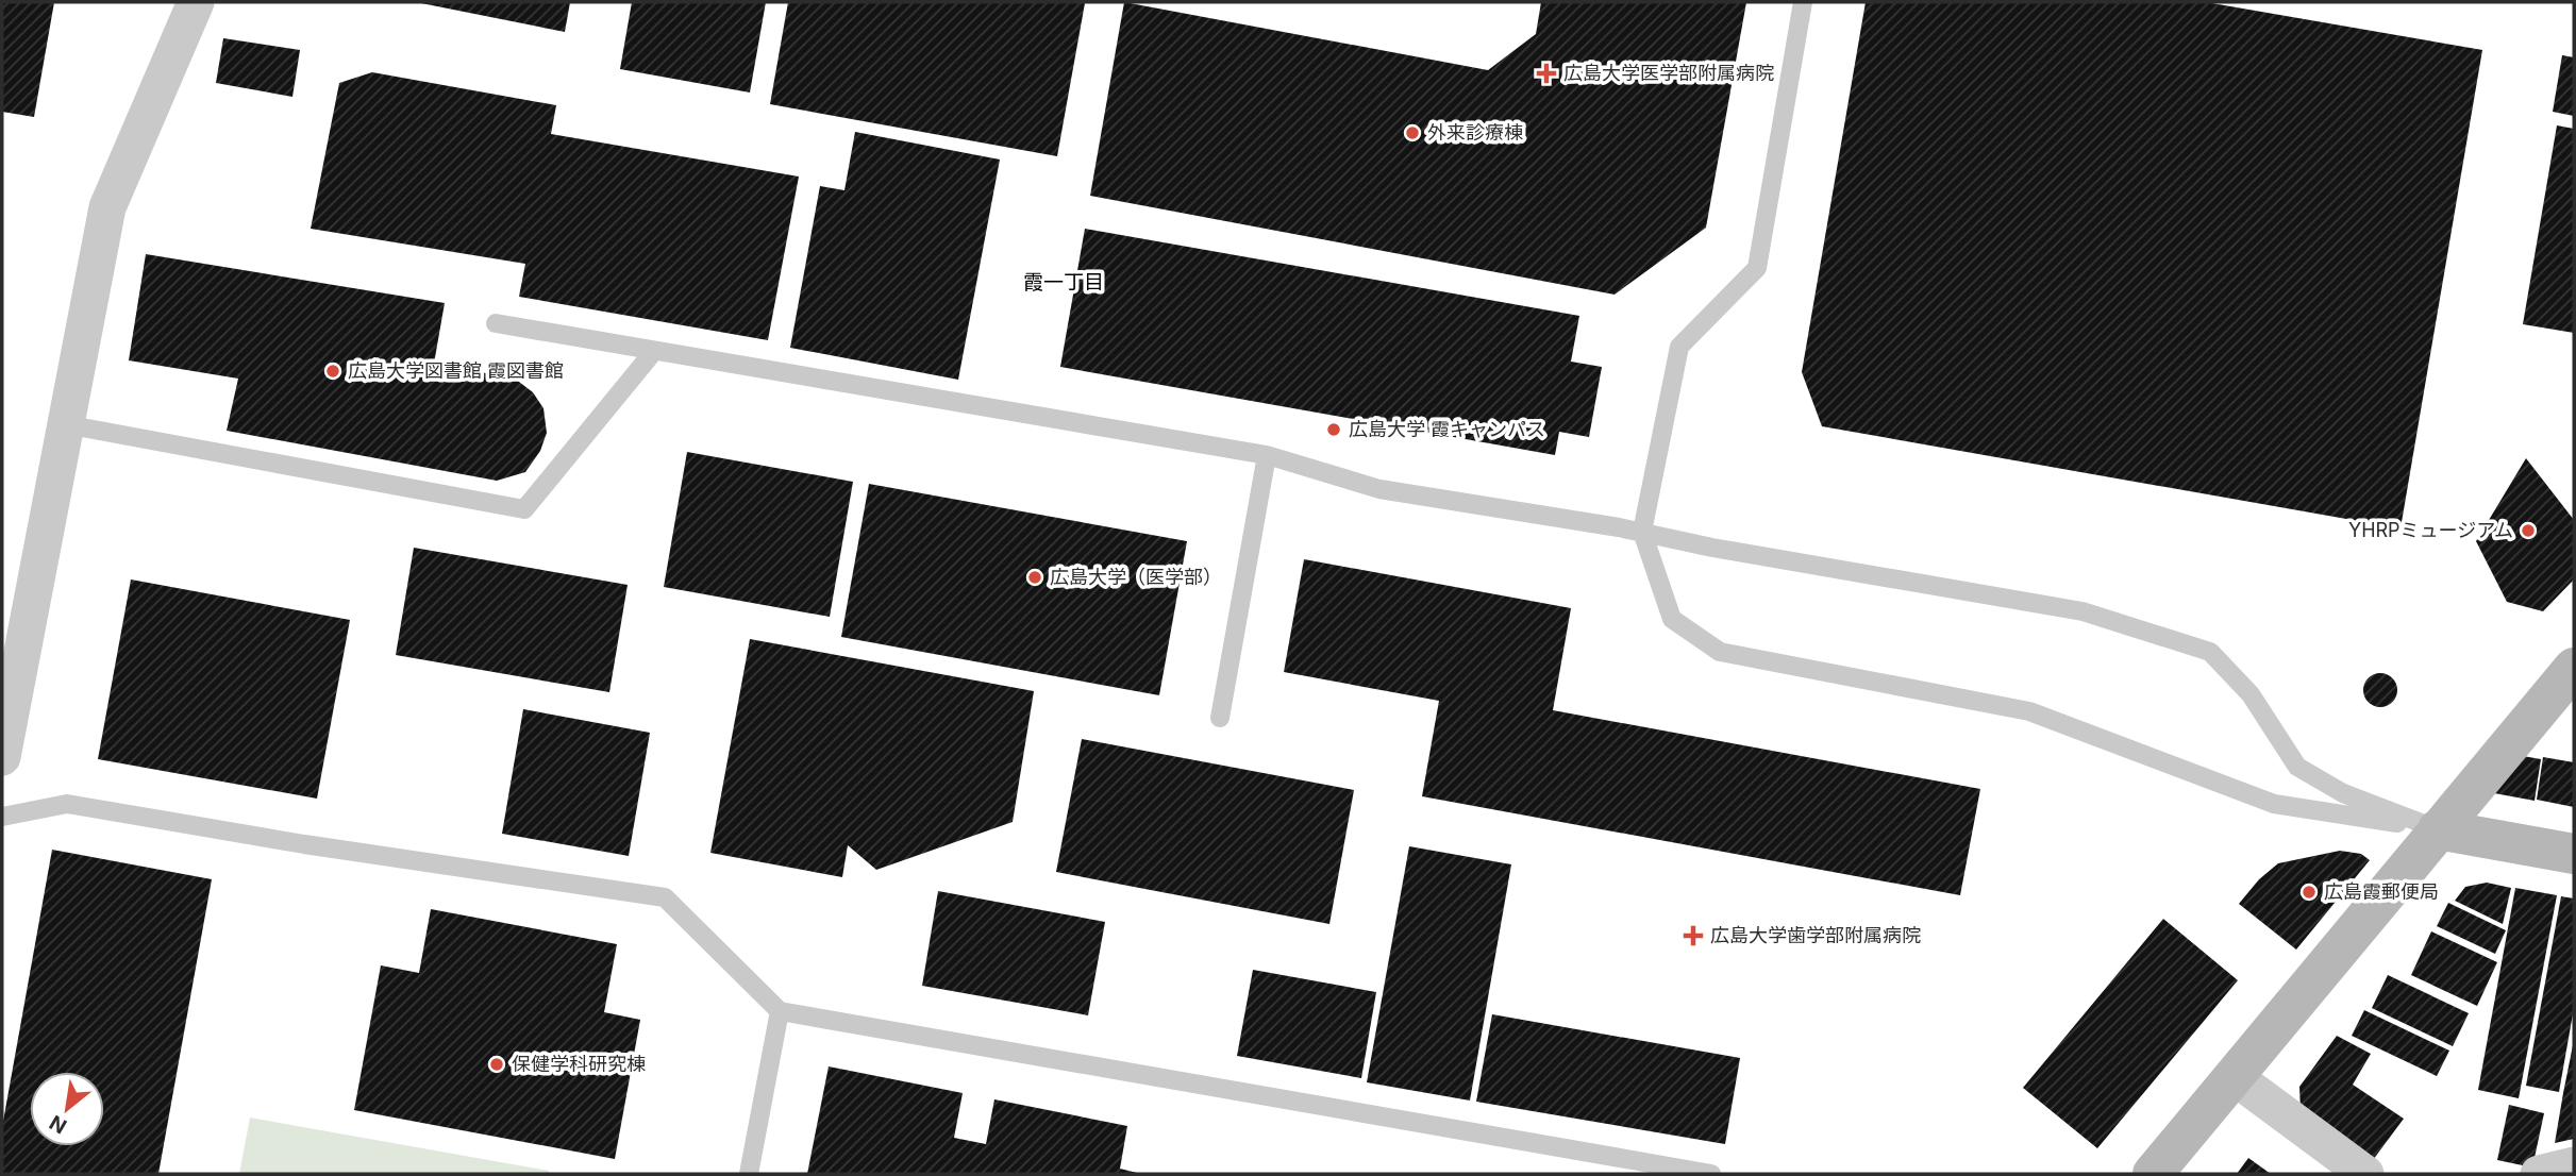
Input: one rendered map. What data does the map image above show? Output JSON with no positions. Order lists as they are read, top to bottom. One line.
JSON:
{"districts":["霞一丁目"],"places":{"health":["広島大学医学部附属病院","広島大学歯学部附属病院"],"other":["外来診療棟","広島大学図書館 霞図書館","広島大学 霞キャンパス","YHRPミュージアム","広島大学（医学部）","広島霞郵便局","保健学科研究棟"]},"north":"bottom left"}
